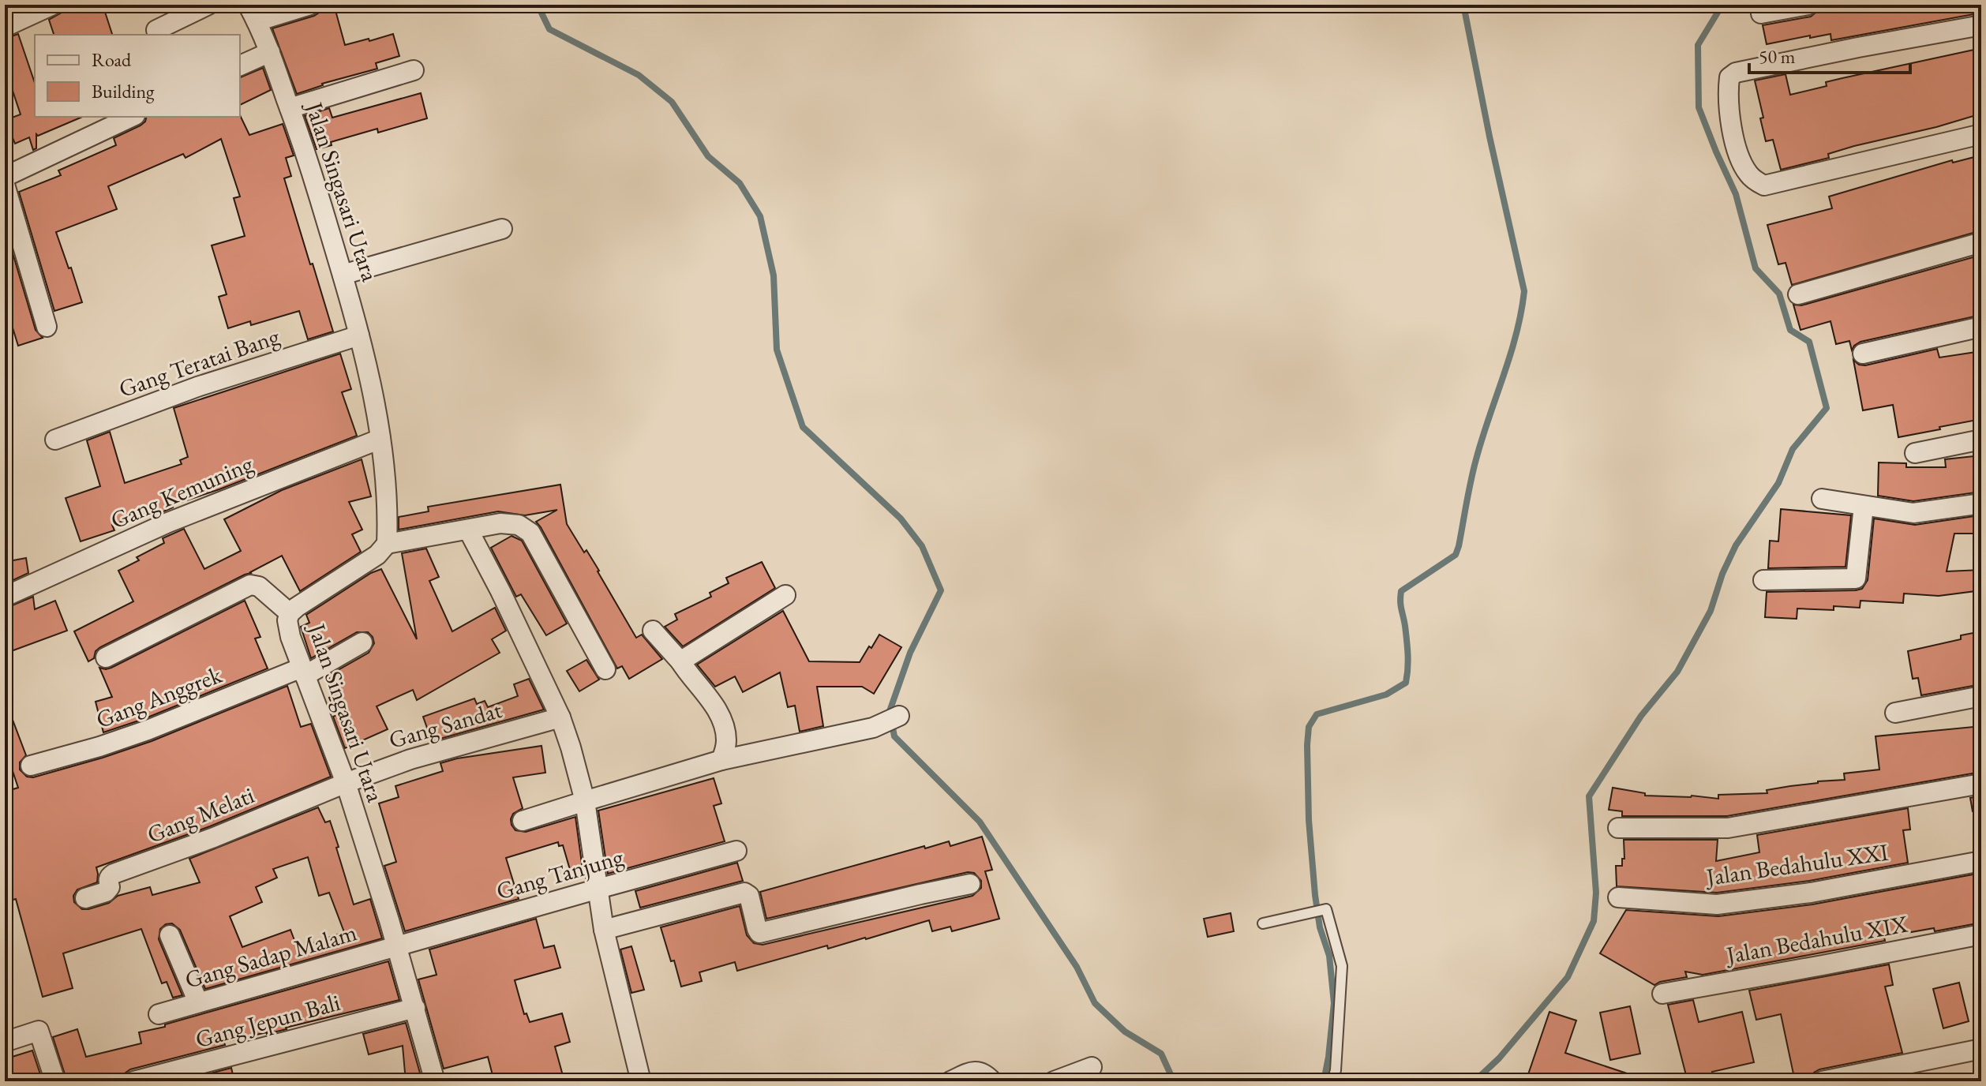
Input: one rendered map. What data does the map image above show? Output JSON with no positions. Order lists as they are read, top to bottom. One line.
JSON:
{"streets":{"street":["Jalan Singasari Utara","Gang Teratai Bang","Gang Kemuning","Gang Anggrek","Gang Sandat","Gang Melati","Jalan Bedahulu XXI","Gang Tanjung","Jalan Bedahulu XIX","Gang Sadap Malam","Gang Jepun Bali"]},"crossings":[["Jalan Singasari Utara","Gang Teratai Bang"],["Jalan Singasari Utara","Gang Kemuning"],["Jalan Singasari Utara","Gang Anggrek"],["Jalan Singasari Utara","Gang Sandat"],["Jalan Singasari Utara","Gang Melati"],["Jalan Singasari Utara","Gang Tanjung"],["Jalan Singasari Utara","Gang Sadap Malam"],["Jalan Singasari Utara","Gang Jepun Bali"],["Gang Sandat","Gang Melati"],["Gang Tanjung","Gang Sadap Malam"]],"legend":["Road","Building"],"scale_bar":"50 m"}
